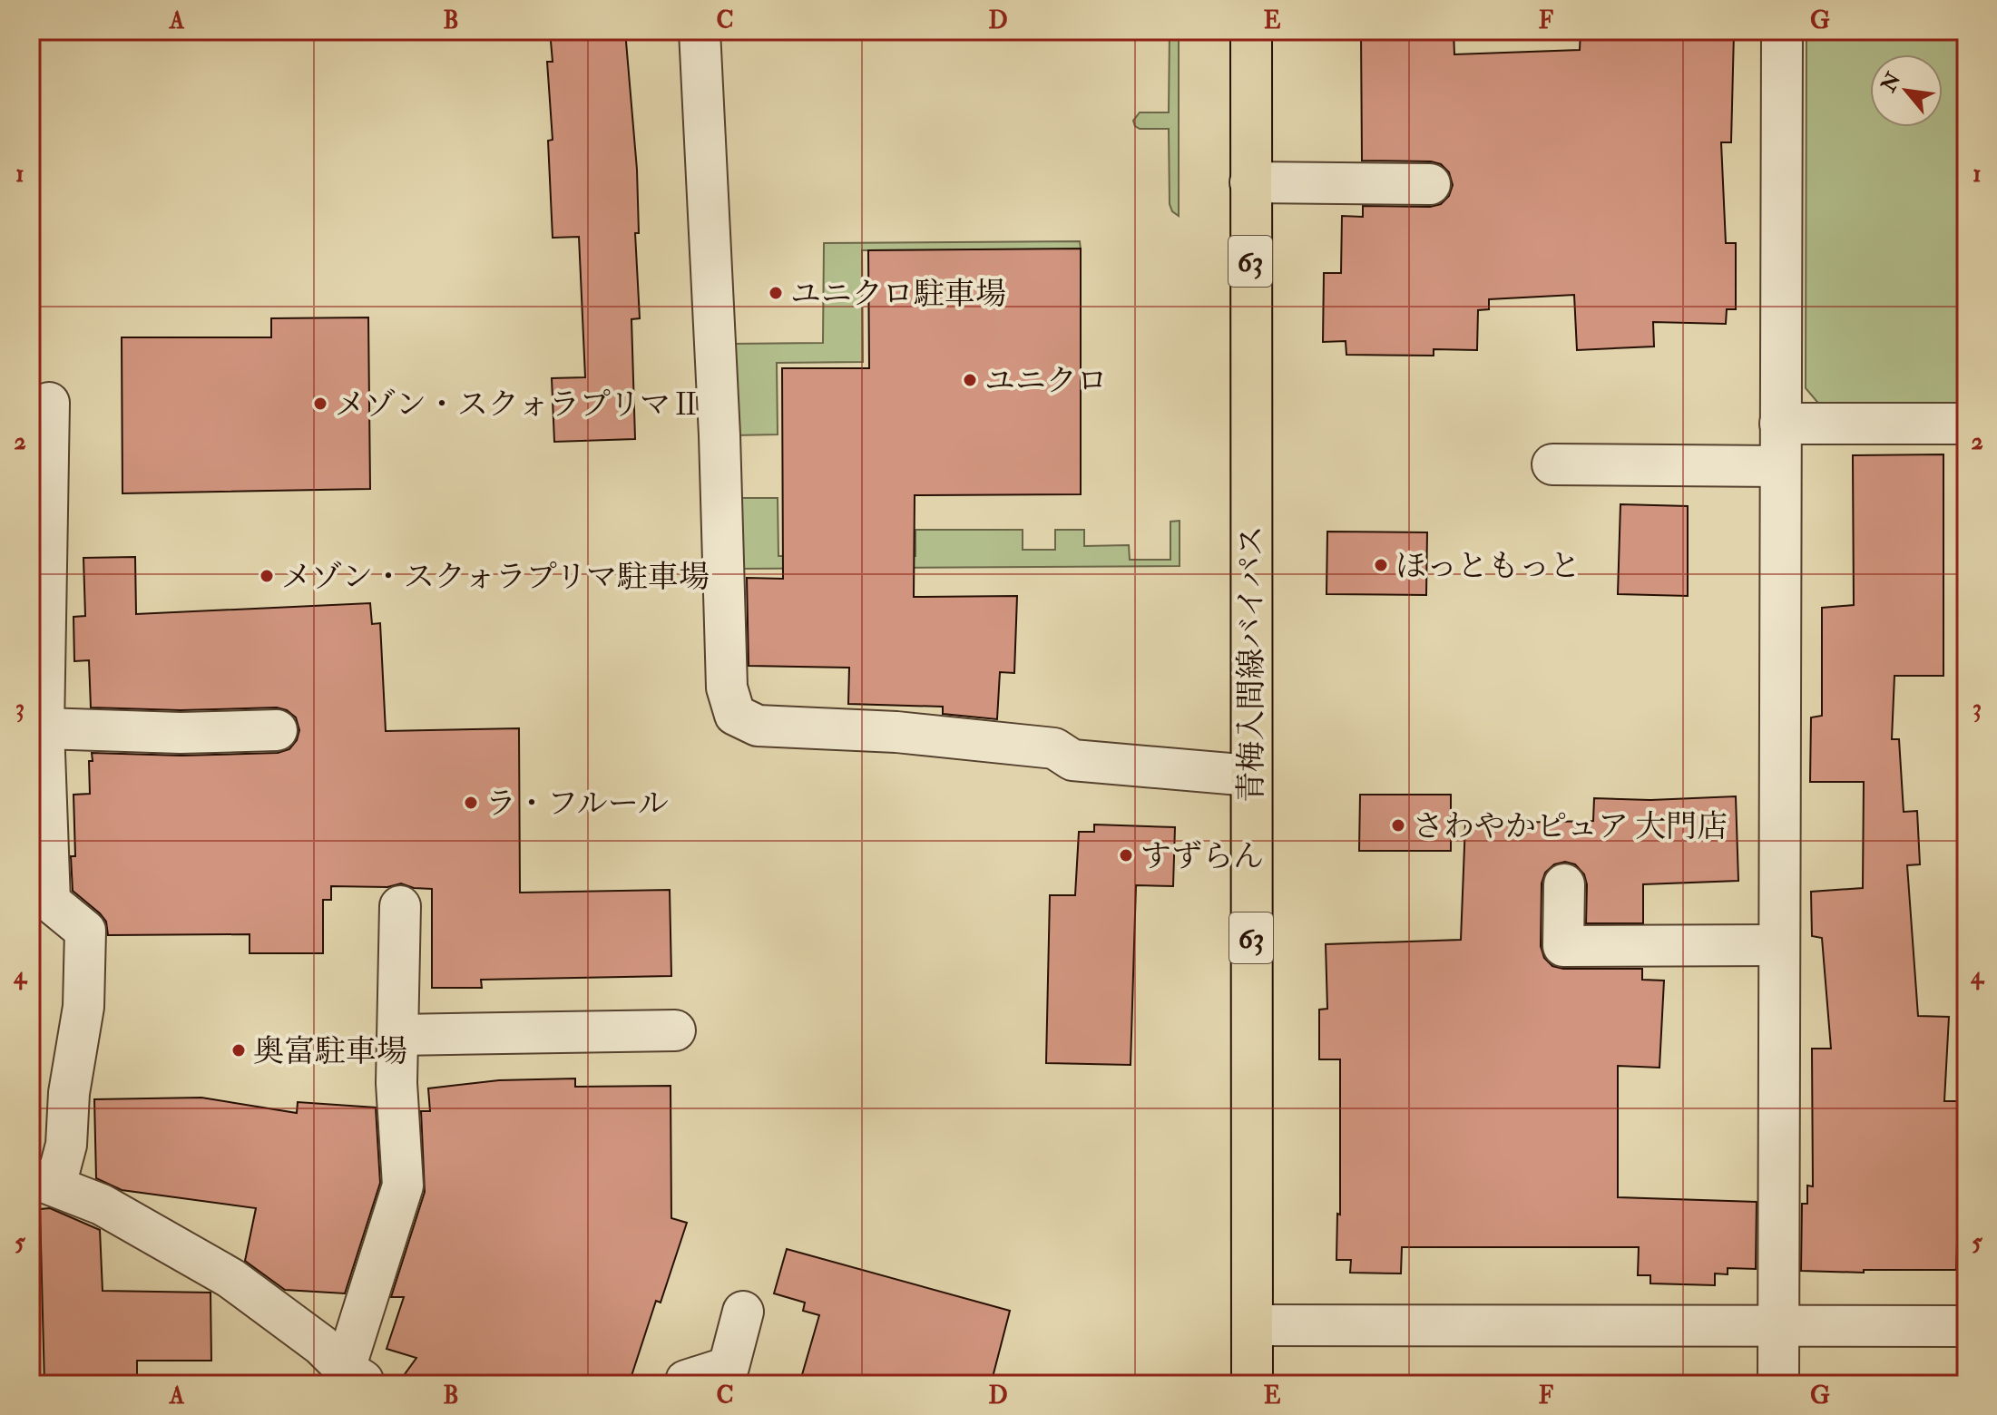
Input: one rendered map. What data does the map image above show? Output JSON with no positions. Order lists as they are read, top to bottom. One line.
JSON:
{"streets":{"main road":["63","青梅入間線バイパス"]},"places":["ユニクロ駐車場","ユニクロ","メゾン・スクォラプリマⅡ","ほっともっと","メゾン・スクォラプリマ駐車場","ラ・フルール","さわやかピュア 大門店","すずらん","奥富駐車場"],"north":"top left","grid":{"columns":["A","B","C","D","E","F","G"],"rows":["1","2","3","4","5"]}}
